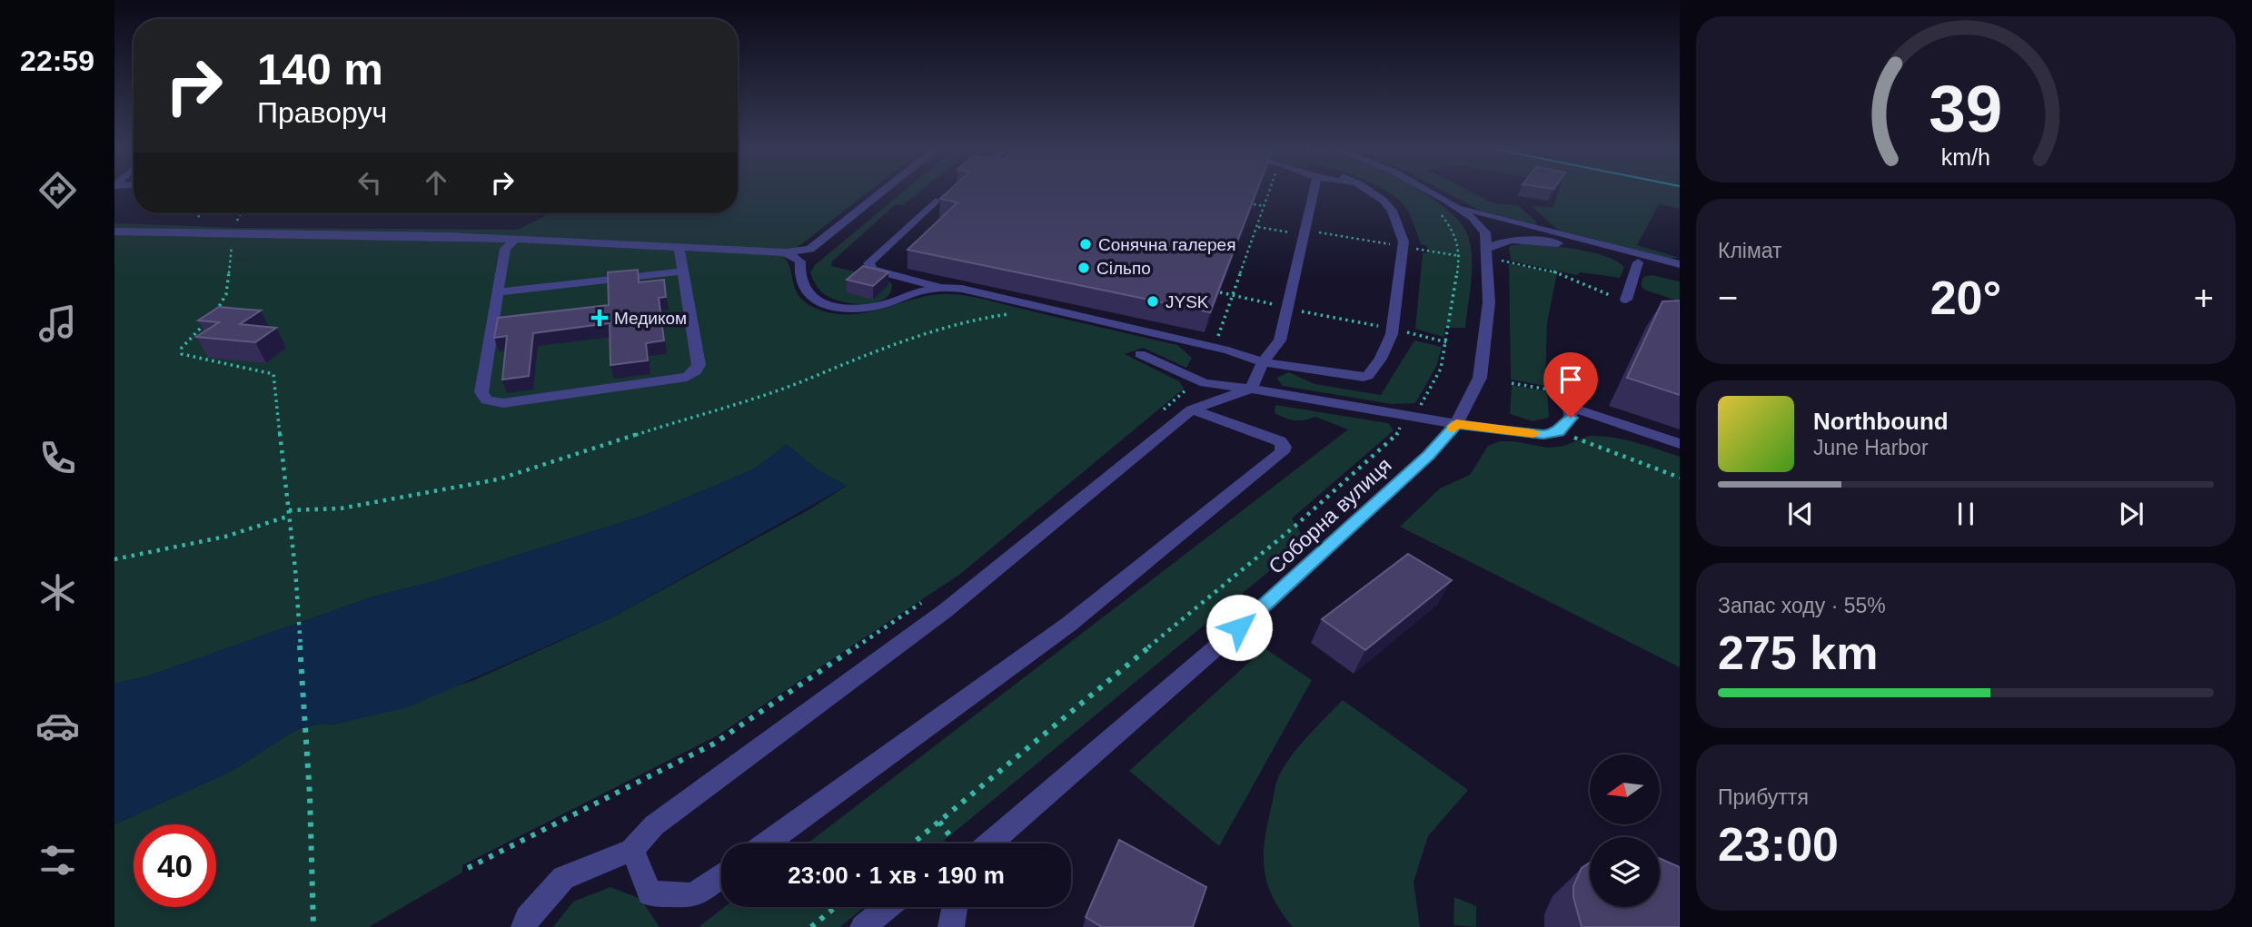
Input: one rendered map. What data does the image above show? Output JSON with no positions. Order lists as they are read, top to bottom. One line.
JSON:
{"streets":{"street":["Соборна вулиця"]},"places":{"other":["Сонячна галерея","Сільпо","JYSK"],"health":["Медиком"]},"north":"left","page":{"tabs":"22:59","turn":["140 m","Праворуч"],"tile":["Клімат",["Запас ходу · 55%","275 km"],["Прибуття","23:00"]],"heat":["−","20°","+"],"song":["Northbound","June Harbor"],"limit":"40","trip":"23:00 · 1 хв · 190 m","gauge":["39","km/h"]}}
